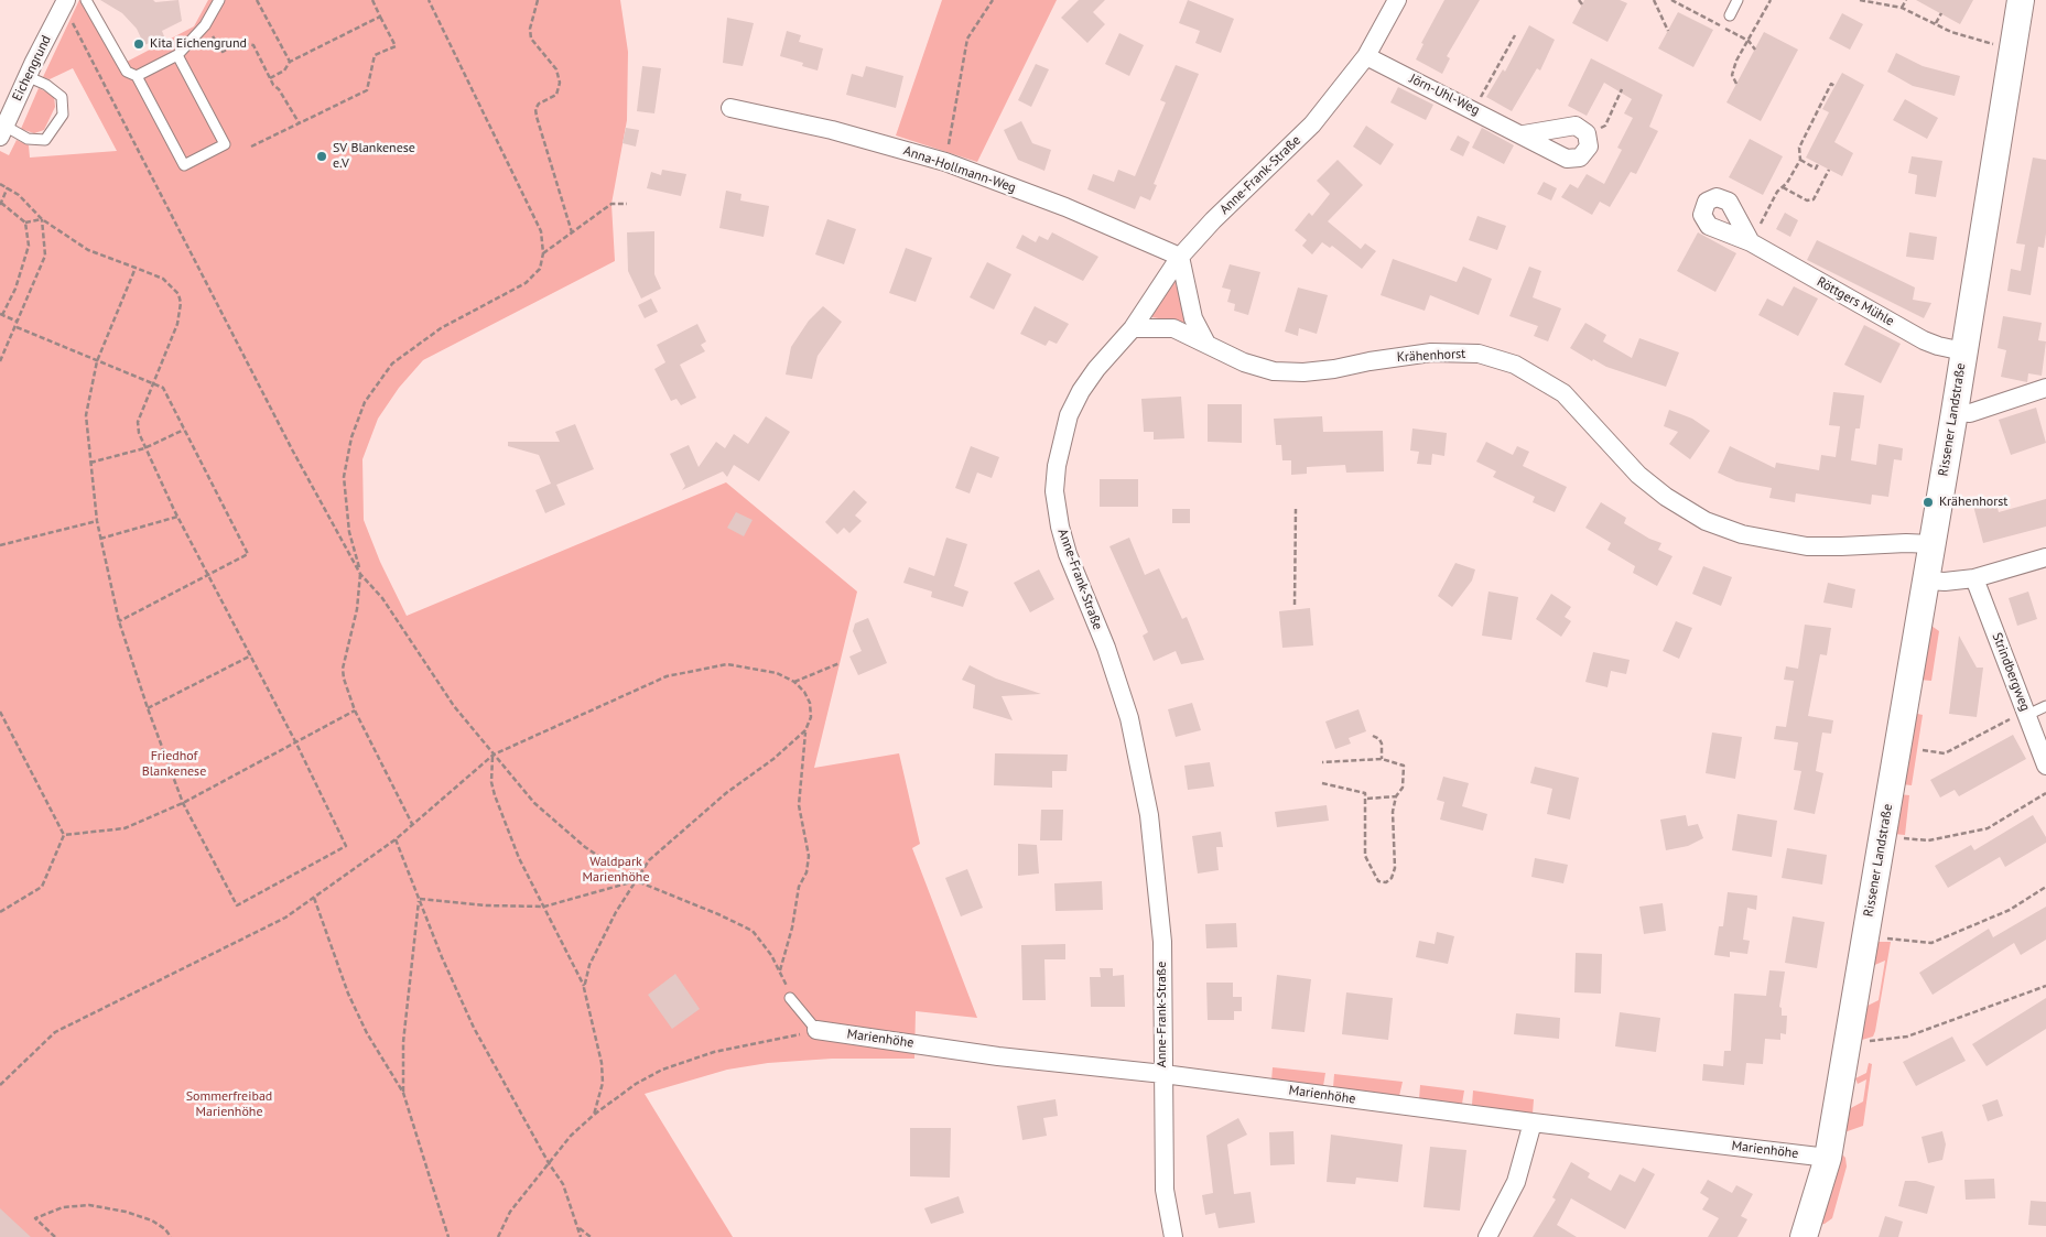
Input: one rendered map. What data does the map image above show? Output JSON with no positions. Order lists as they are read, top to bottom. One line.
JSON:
{"streets":{"main road":["Rissener Landstraße"],"street":["Eichengrund","Jörn-Uhl-Weg","Anna-Hollmann-Weg","Anne-Frank-Straße","Röttgers Mühle","Krähenhorst","Strindbergweg","Marienhöhe"]},"crossings":[["Jörn-Uhl-Weg","Anne-Frank-Straße"],["Anna-Hollmann-Weg","Anne-Frank-Straße"],["Anne-Frank-Straße","Krähenhorst"],["Anne-Frank-Straße","Marienhöhe"],["Röttgers Mühle","Rissener Landstraße"],["Krähenhorst","Rissener Landstraße"],["Rissener Landstraße","Marienhöhe"]],"parks":["Friedhof Blankenese","Waldpark Marienhöhe","Sommerfreibad Marienhöhe"],"places":["Kita Eichengrund","SV Blankenese e.V","Krähenhorst"]}
